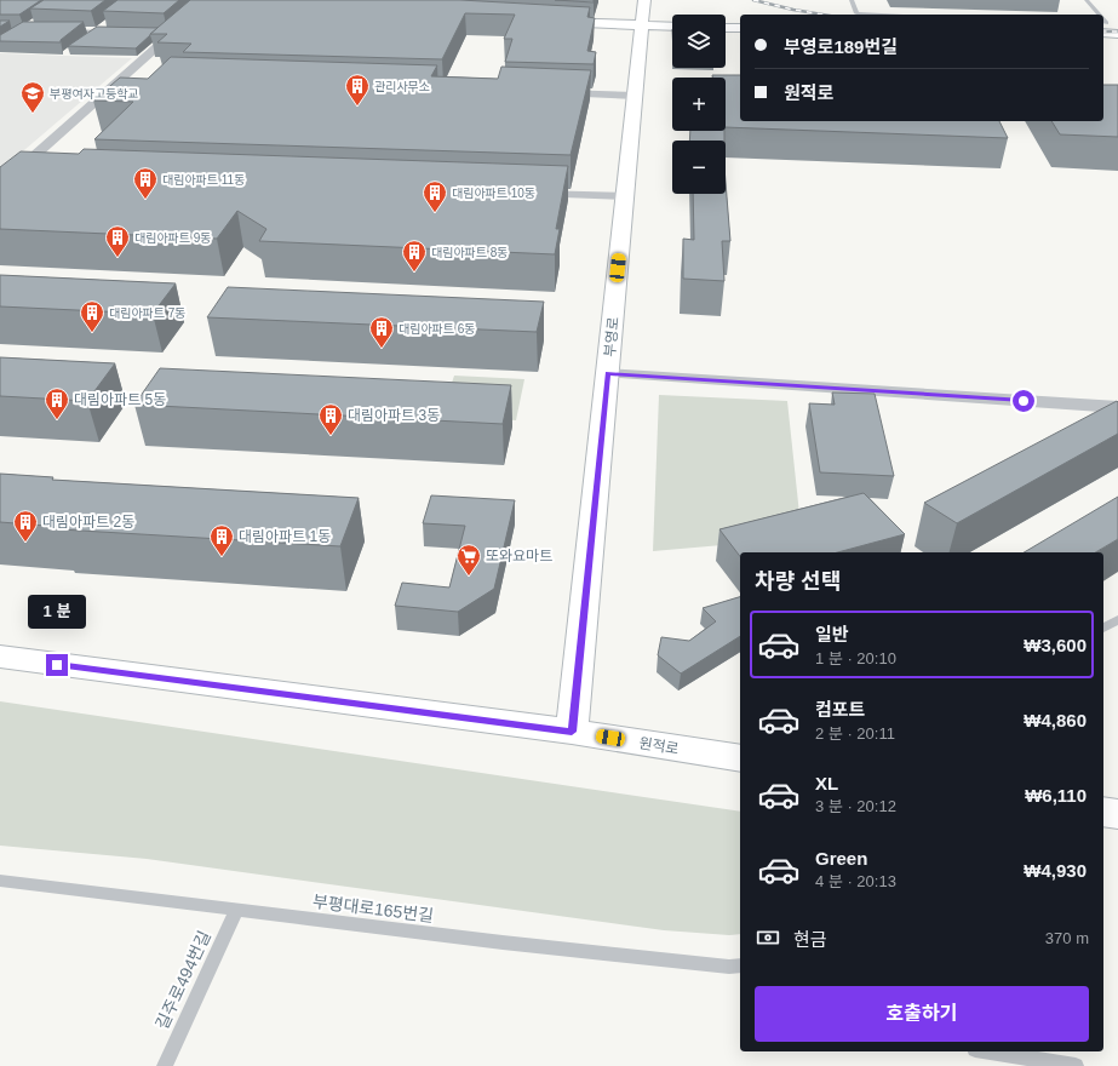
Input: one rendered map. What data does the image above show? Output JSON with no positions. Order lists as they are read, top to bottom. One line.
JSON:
{"streets":{"street":["부영로","원적로"],"lane":["부평대로165번길","길주로494번길"]},"crossings":[["부영로","원적로"],["부평대로165번길","길주로494번길"]],"places":{"building":["관리사무소","대림아파트 11동","대림아파트 10동","대림아파트 9동","대림아파트 8동","대림아파트 7동","대림아파트 6동","대림아파트 5동","대림아파트 3동","대림아파트 2동","대림아파트 1동"],"school or university":["부평여자고등학교"],"supermarket":["또와요마트"]},"page":{"map_buttons":["+","−"],"banner":["부영로189번길","원적로"],"heading":"차량 선택","bubble":"1 분","list":[{"name":"일반","note":"1 분 · 20:10","value":"₩3,600"},{"name":"컴포트","note":"2 분 · 20:11","value":"₩4,860"},{"name":"XL","note":"3 분 · 20:12","value":"₩6,110"},{"name":"Green","note":"4 분 · 20:13","value":"₩4,930"}],"pay":["현금","370 m"],"buttons":"호출하기"}}
